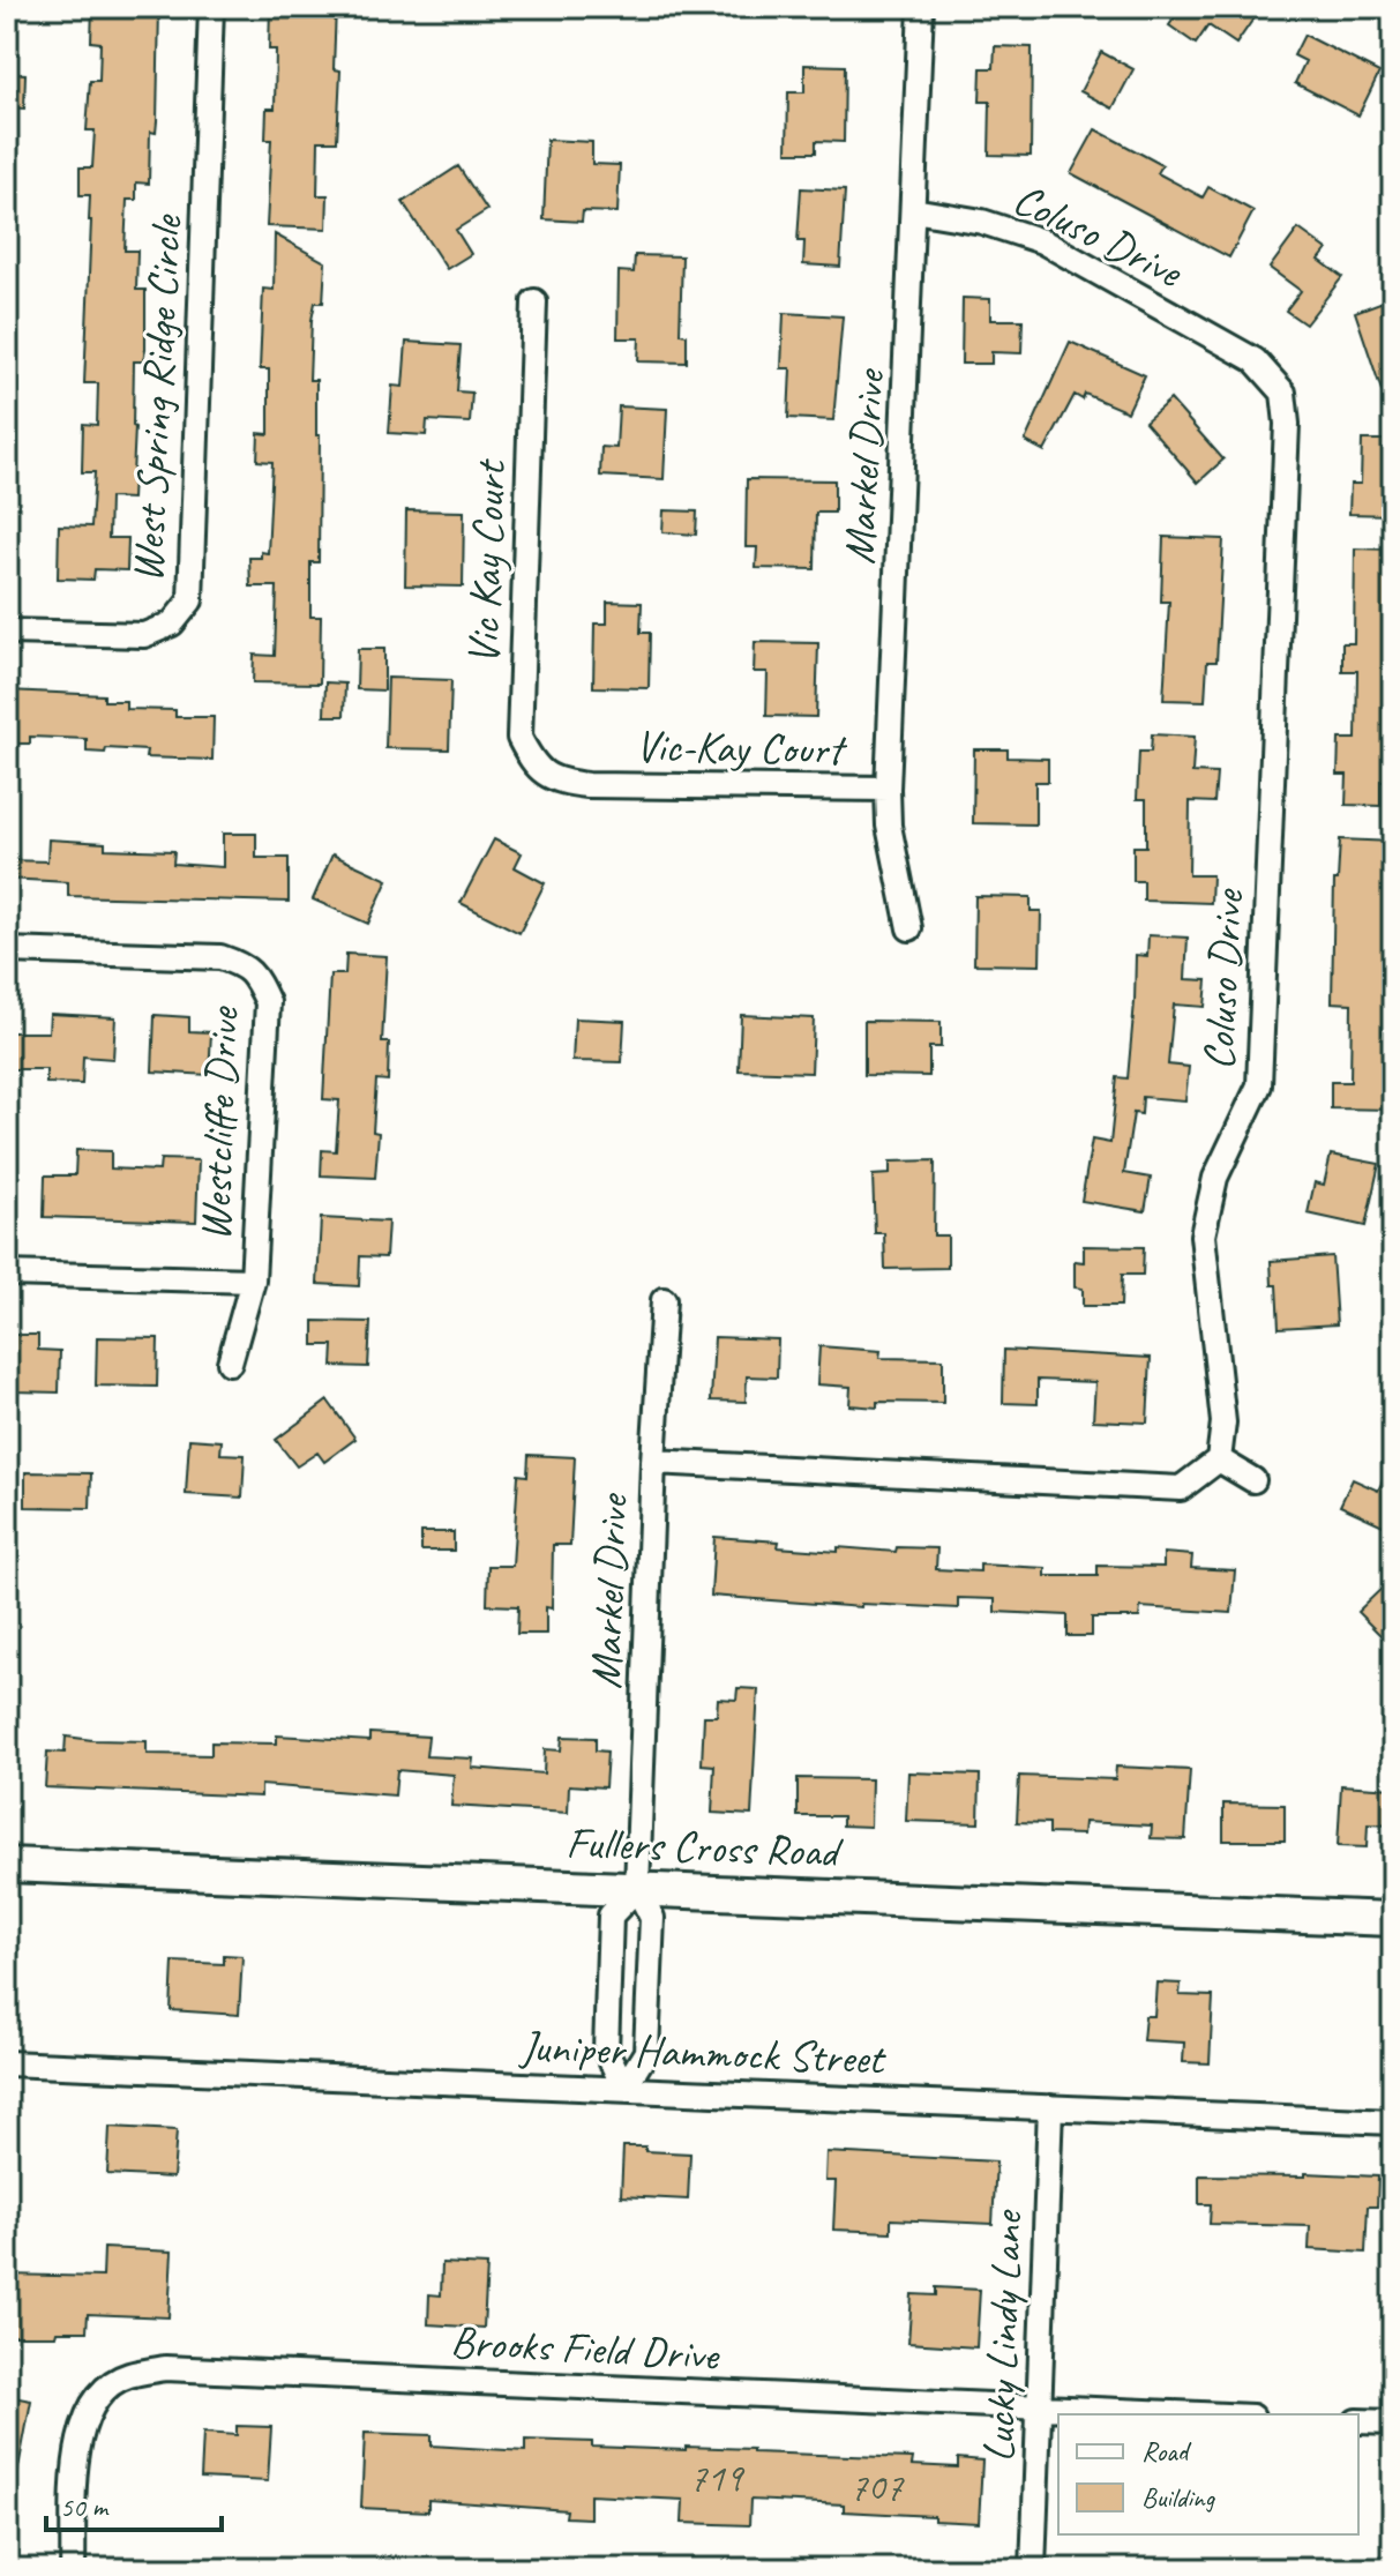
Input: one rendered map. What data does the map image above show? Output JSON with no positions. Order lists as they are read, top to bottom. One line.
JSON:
{"streets":{"street":["Coluso Drive","West Spring Ridge Circle","Markel Drive","Vic Kay Court","Vic-Kay Court","Westcliffe Drive","Fullers Cross Road","Juniper Hammock Street","Lucky Lindy Lane","Brooks Field Drive"]},"crossings":[["Coluso Drive","Markel Drive"],["Markel Drive","Vic-Kay Court"],["Markel Drive","Fullers Cross Road"],["Vic Kay Court","Vic-Kay Court"],["Juniper Hammock Street","Lucky Lindy Lane"],["Lucky Lindy Lane","Brooks Field Drive"]],"house_numbers":["719","707"],"legend":["Road","Building"],"scale_bar":"50 m"}
